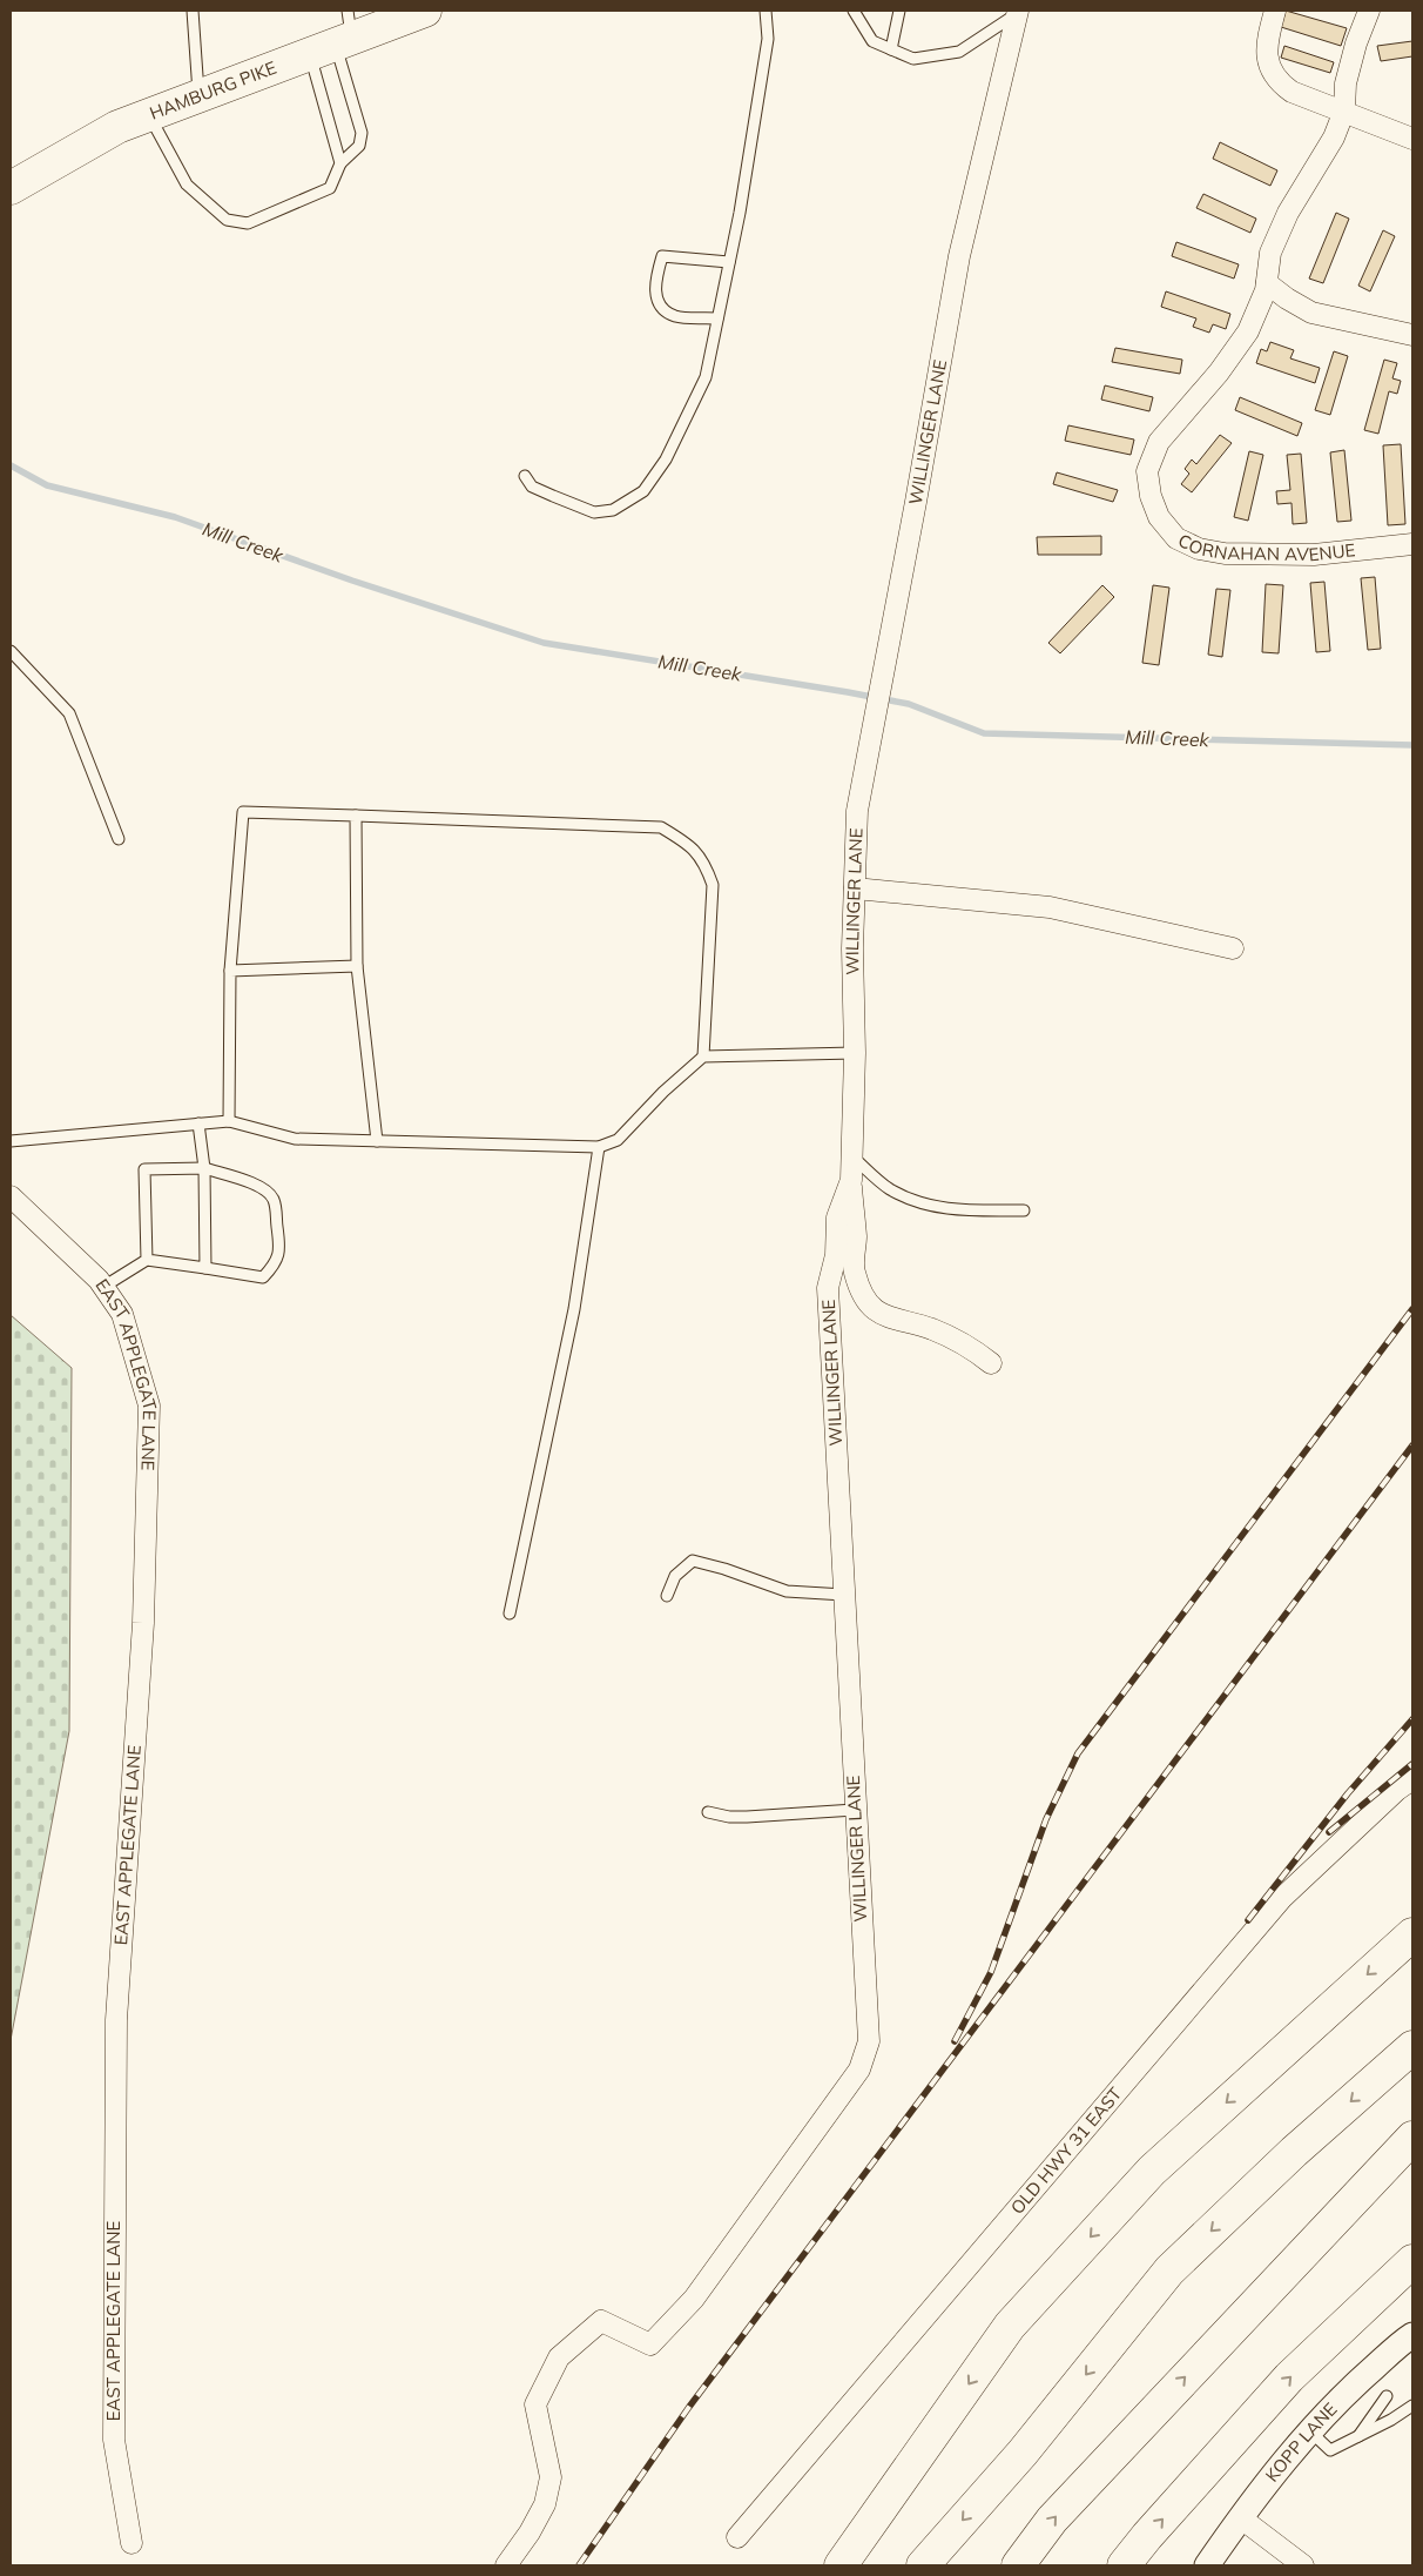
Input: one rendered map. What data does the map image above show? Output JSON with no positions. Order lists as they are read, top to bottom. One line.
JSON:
{"streets":{"main road":["HAMBURG PIKE"],"street":["WILLINGER LANE","CORNAHAN AVENUE","EAST APPLEGATE LANE","OLD HWY 31 EAST","KOPP LANE"]},"water":["Mill Creek"]}
